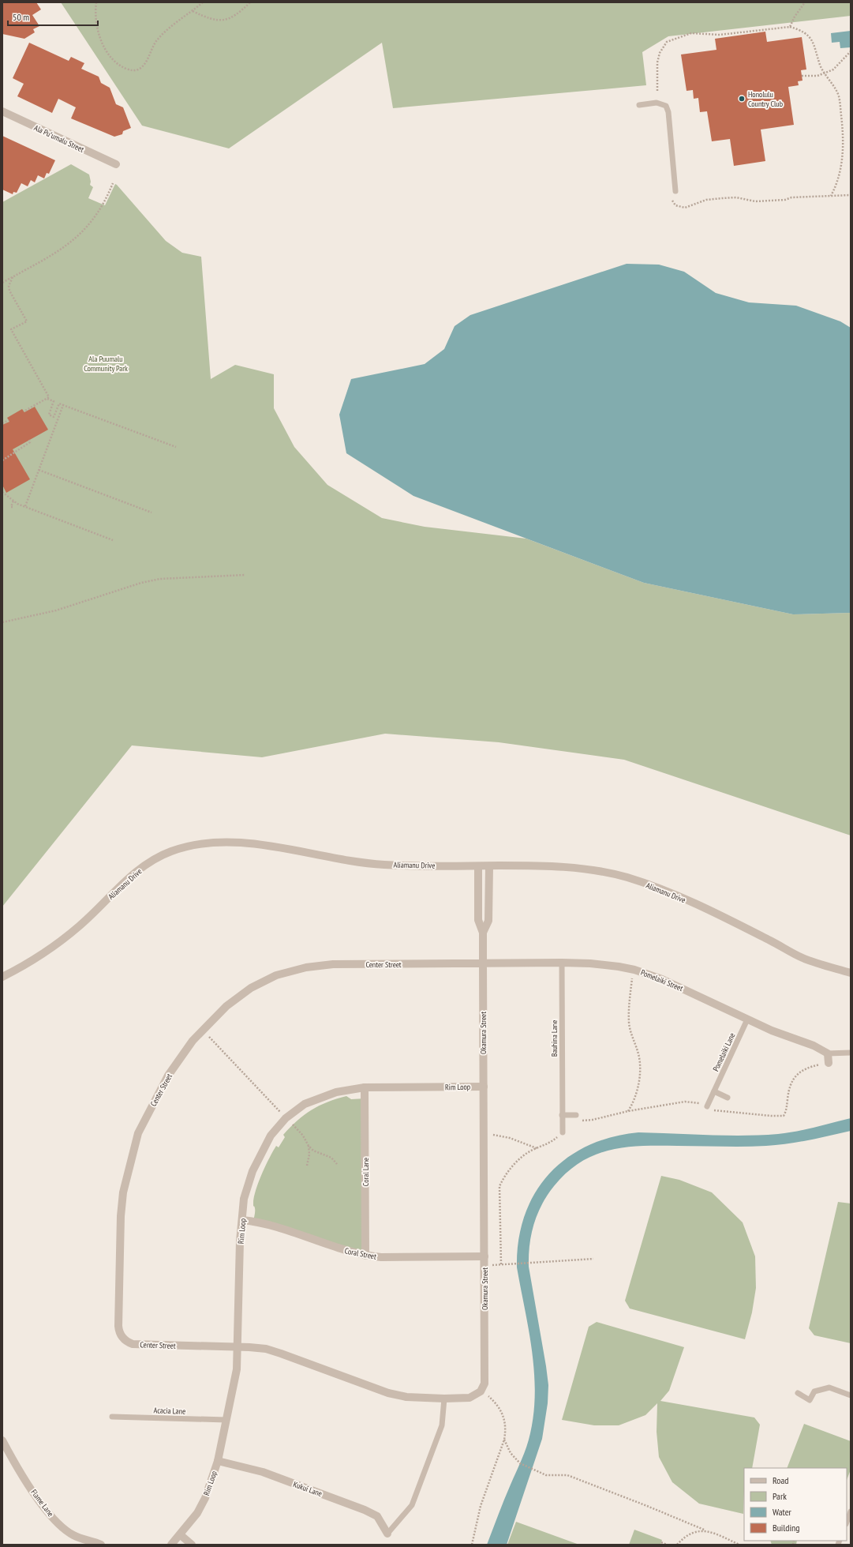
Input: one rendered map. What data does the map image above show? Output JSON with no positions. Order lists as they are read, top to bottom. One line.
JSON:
{"streets":{"street":["Ala Puʻumalu Street","Aliamanu Drive","Center Street","Pomelaiki Street","Okamura Street","Rim Loop","Coral Lane","Coral Street","Kukui Lane","Flame Lane"],"lane":["Bauhina Lane","Pomelaiki Lane","Acacia Lane"]},"crossings":[["Aliamanu Drive","Okamura Street"],["Center Street","Pomelaiki Street"],["Center Street","Okamura Street"],["Center Street","Rim Loop"],["Pomelaiki Street","Okamura Street"],["Pomelaiki Street","Bauhina Lane"],["Pomelaiki Street","Pomelaiki Lane"],["Okamura Street","Rim Loop"],["Okamura Street","Coral Street"],["Rim Loop","Coral Lane"],["Rim Loop","Coral Street"],["Rim Loop","Acacia Lane"],["Rim Loop","Kukui Lane"],["Coral Lane","Coral Street"]],"parks":["Ala Puumalu Community Park"],"places":["Honolulu Country Club"],"legend":["Road","Park","Water","Building"],"scale_bar":"50 m"}
